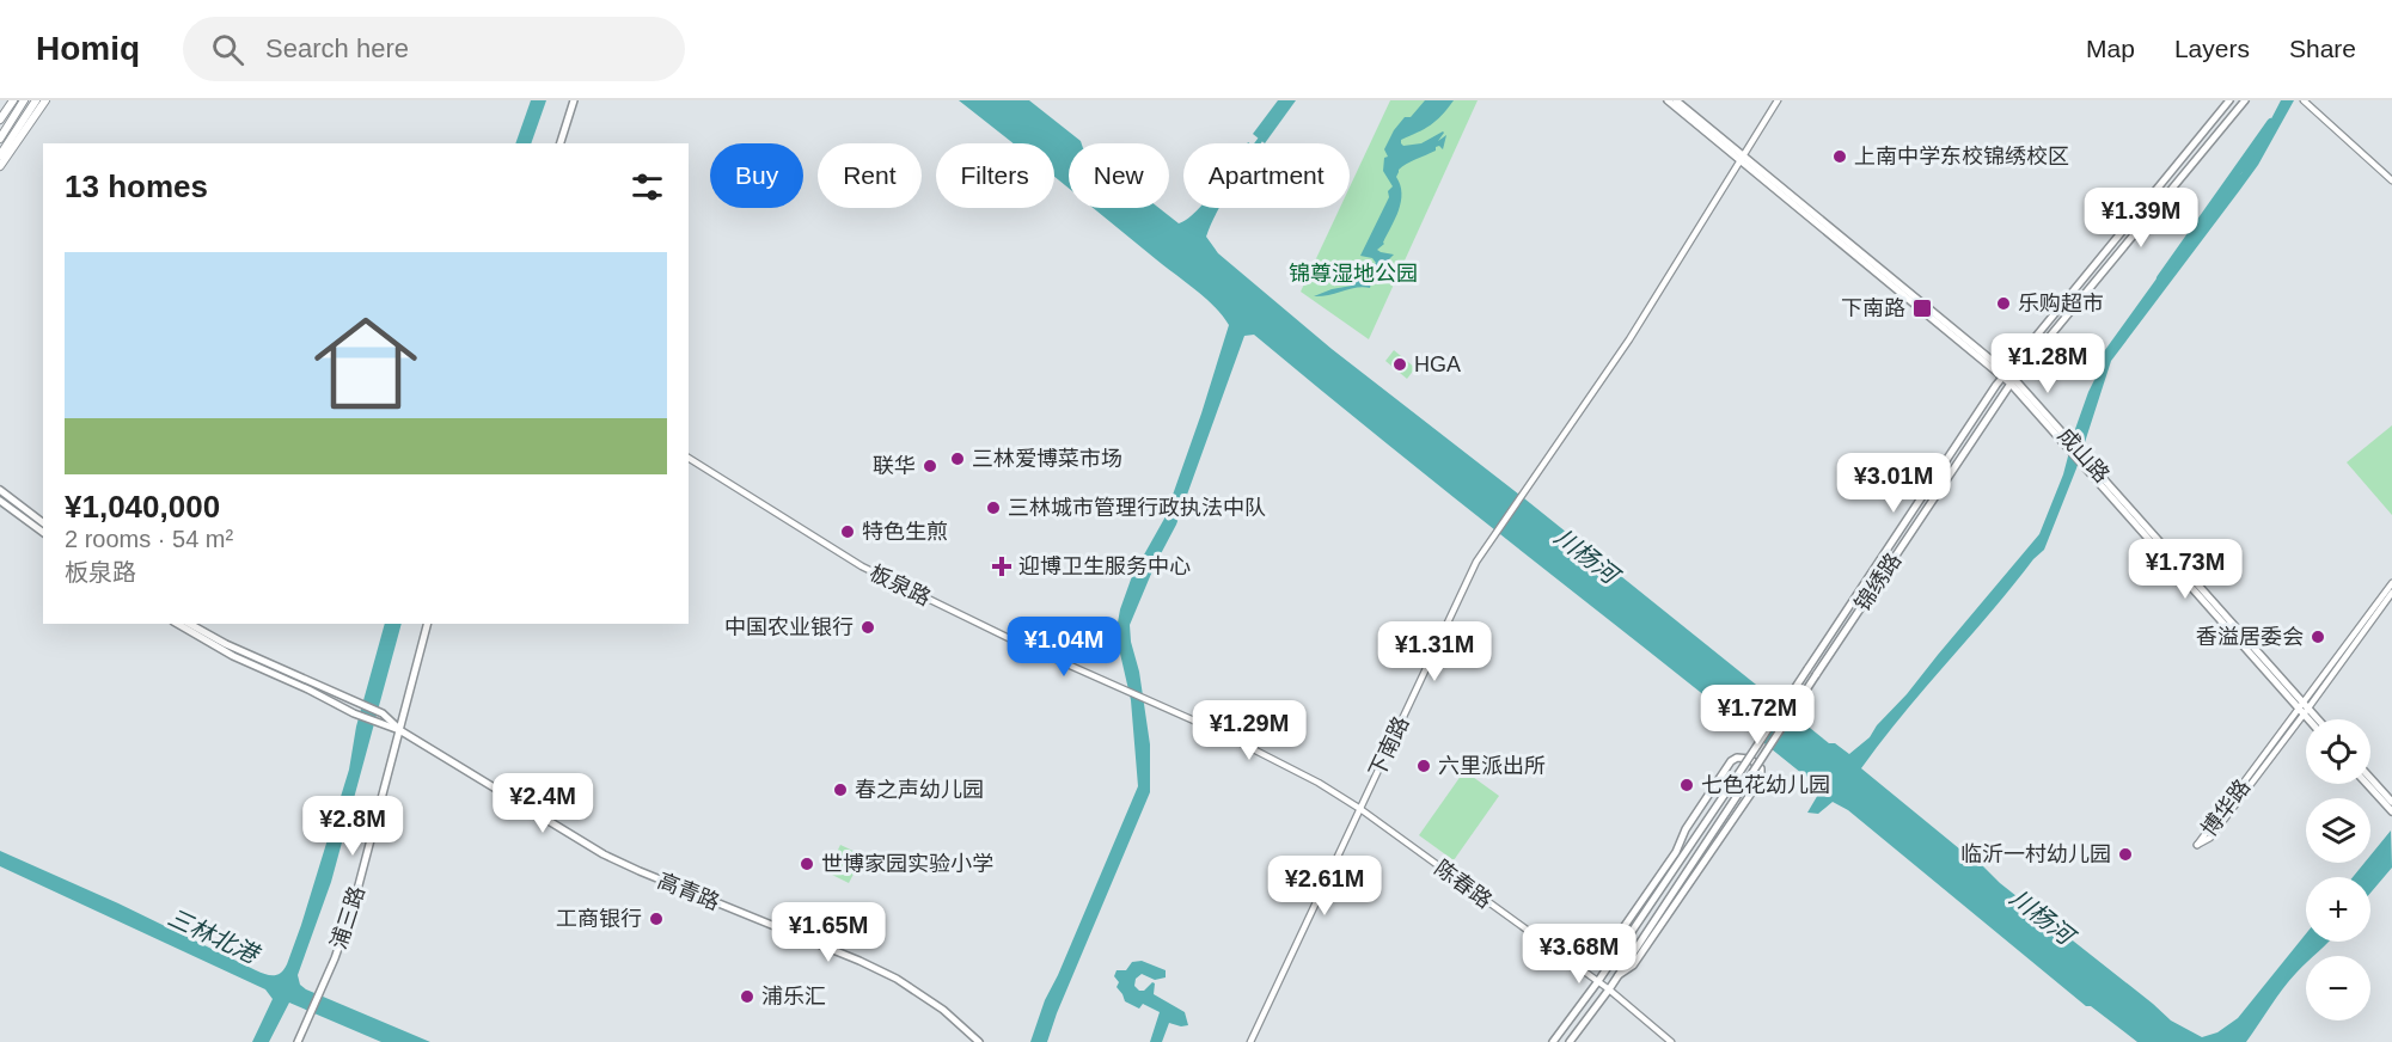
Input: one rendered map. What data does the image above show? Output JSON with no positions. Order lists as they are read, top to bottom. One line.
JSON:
{"streets":{"main road":["成山路","锦绣路","高青路","浦三路"],"street":["板泉路","下南路","博华路","陈春路"]},"crossings":[["成山路","锦绣路"],["成山路","下南路"],["成山路","博华路"],["锦绣路","陈春路"],["板泉路","陈春路"],["下南路","陈春路"],["高青路","浦三路"]],"water":["川杨河","三林北港"],"parks":["锦尊湿地公园"],"places":{"other":["上南中学东校锦绣校区","乐购超市","HGA","三林爱博菜市场","联华","三林城市管理行政执法中队","特色生煎","中国农业银行","香溢居委会","六里派出所","七色花幼儿园","春之声幼儿园","临沂一村幼儿园","世博家园实验小学","工商银行","浦乐汇"],"transit":["下南路"],"health":["迎博卫生服务中心"]},"page":{"header":"Homiq","search":"Search here","nav":["Map","Layers","Share"],"chip":["Buy","Rent","Filters","New","Apartment"],"heading":"13 homes","price":["¥1.39M","¥1.28M","¥3.01M","¥1.73M","¥1.04M","¥1.31M","¥1.72M","¥1.29M","¥2.4M","¥2.8M","¥2.61M","¥1.65M","¥3.68M"],"list":[{"name":"¥1,040,000","note":"2 rooms · 54 m² · 板泉路"}],"map_buttons":["+","−"]}}
